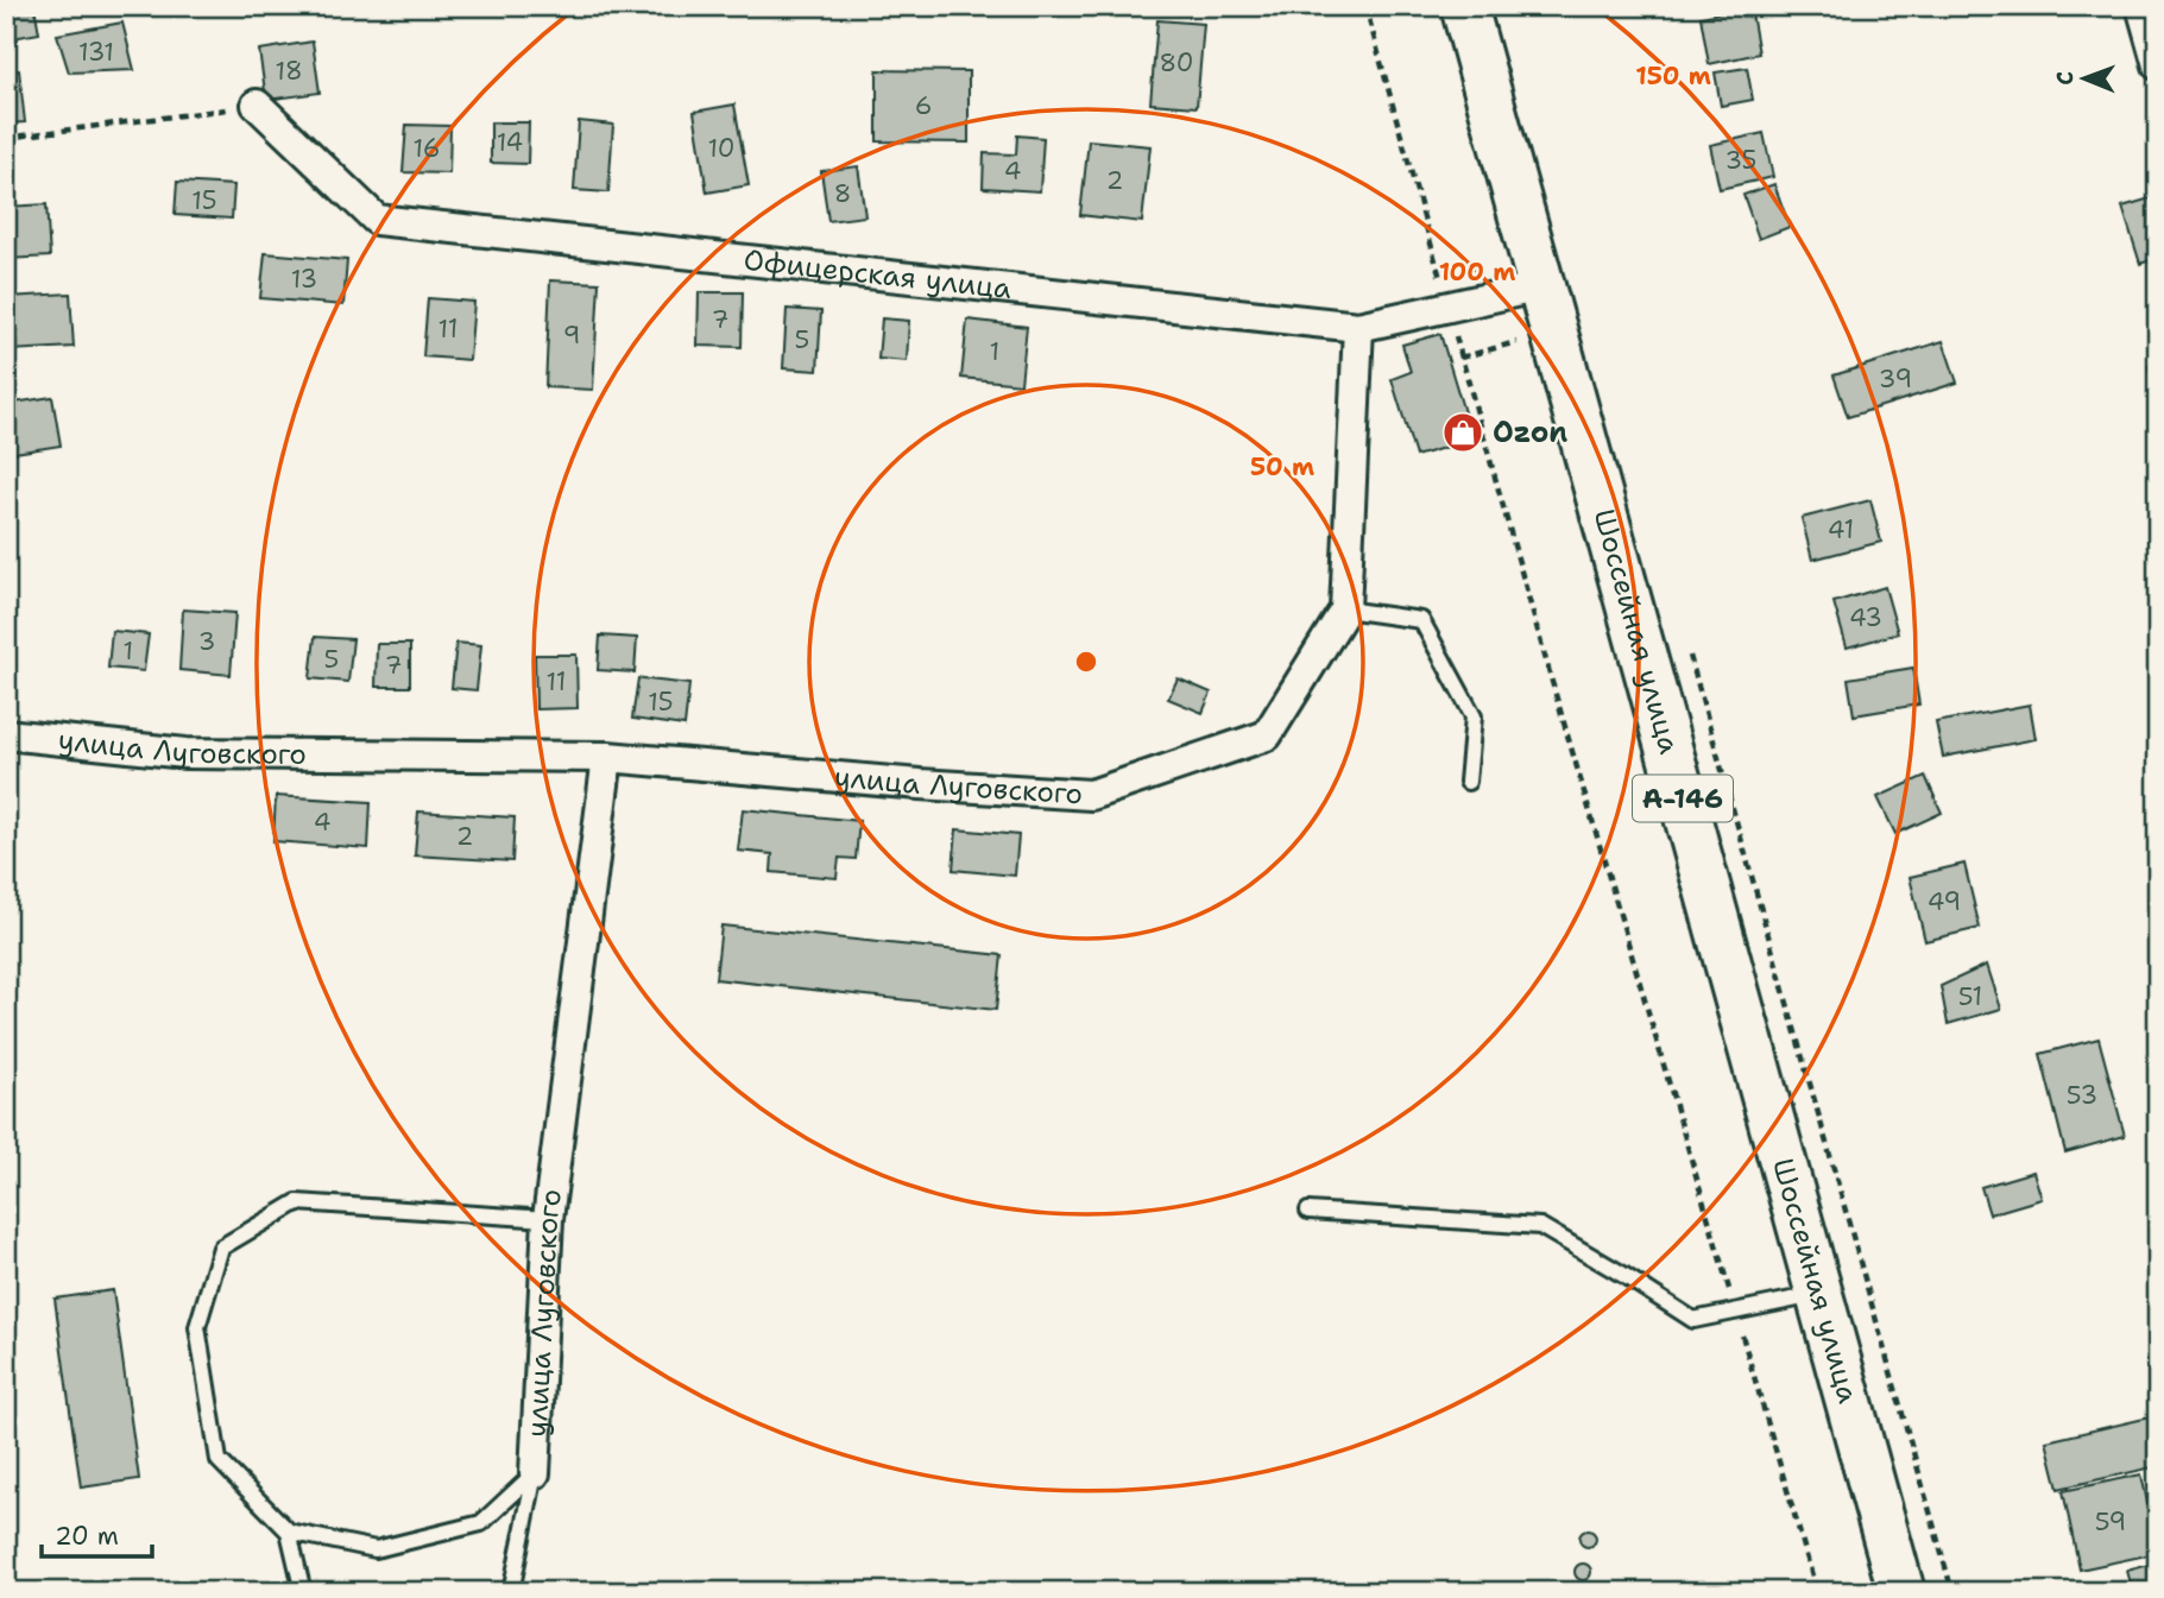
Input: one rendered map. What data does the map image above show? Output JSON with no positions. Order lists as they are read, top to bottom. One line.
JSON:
{"streets":{"highway":["Шоссейная улица","А-146"],"street":["Офицерская улица","улица Луговского"]},"crossings":[["Офицерская улица","Шоссейная улица"],["Офицерская улица","улица Луговского"]],"places":{"shop":["Ozon"]},"house_numbers":["131","80","18","6","14","16","10","35","4","2","8","15","13","7","11","9","5","1","39","41","43","3","1","5","7","11","15","4","2","49","51","53","59"],"scale_bar":"20 m","north":"left","rings":["150 m","100 m","50 m"]}
